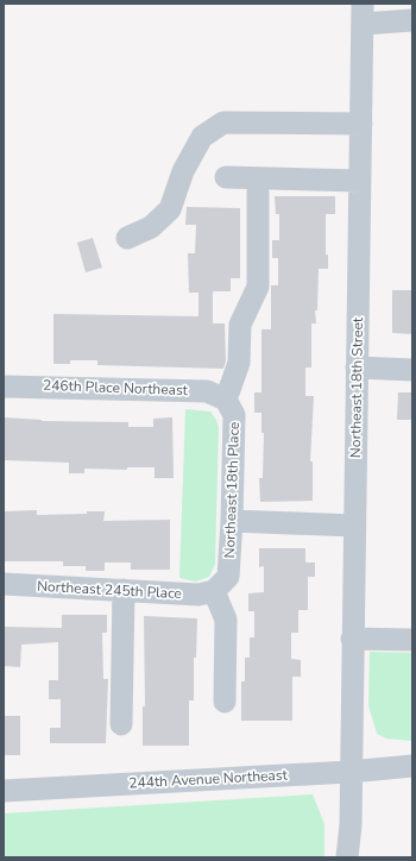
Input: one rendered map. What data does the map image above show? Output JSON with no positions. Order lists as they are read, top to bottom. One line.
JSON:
{"streets":{"street":["246th Place Northeast","Northeast 18th Street","Northeast 18th Place","Northeast 245th Place","244th Avenue Northeast"]},"crossings":[["246th Place Northeast","Northeast 18th Place"],["Northeast 18th Street","244th Avenue Northeast"],["Northeast 18th Place","Northeast 245th Place"]]}
